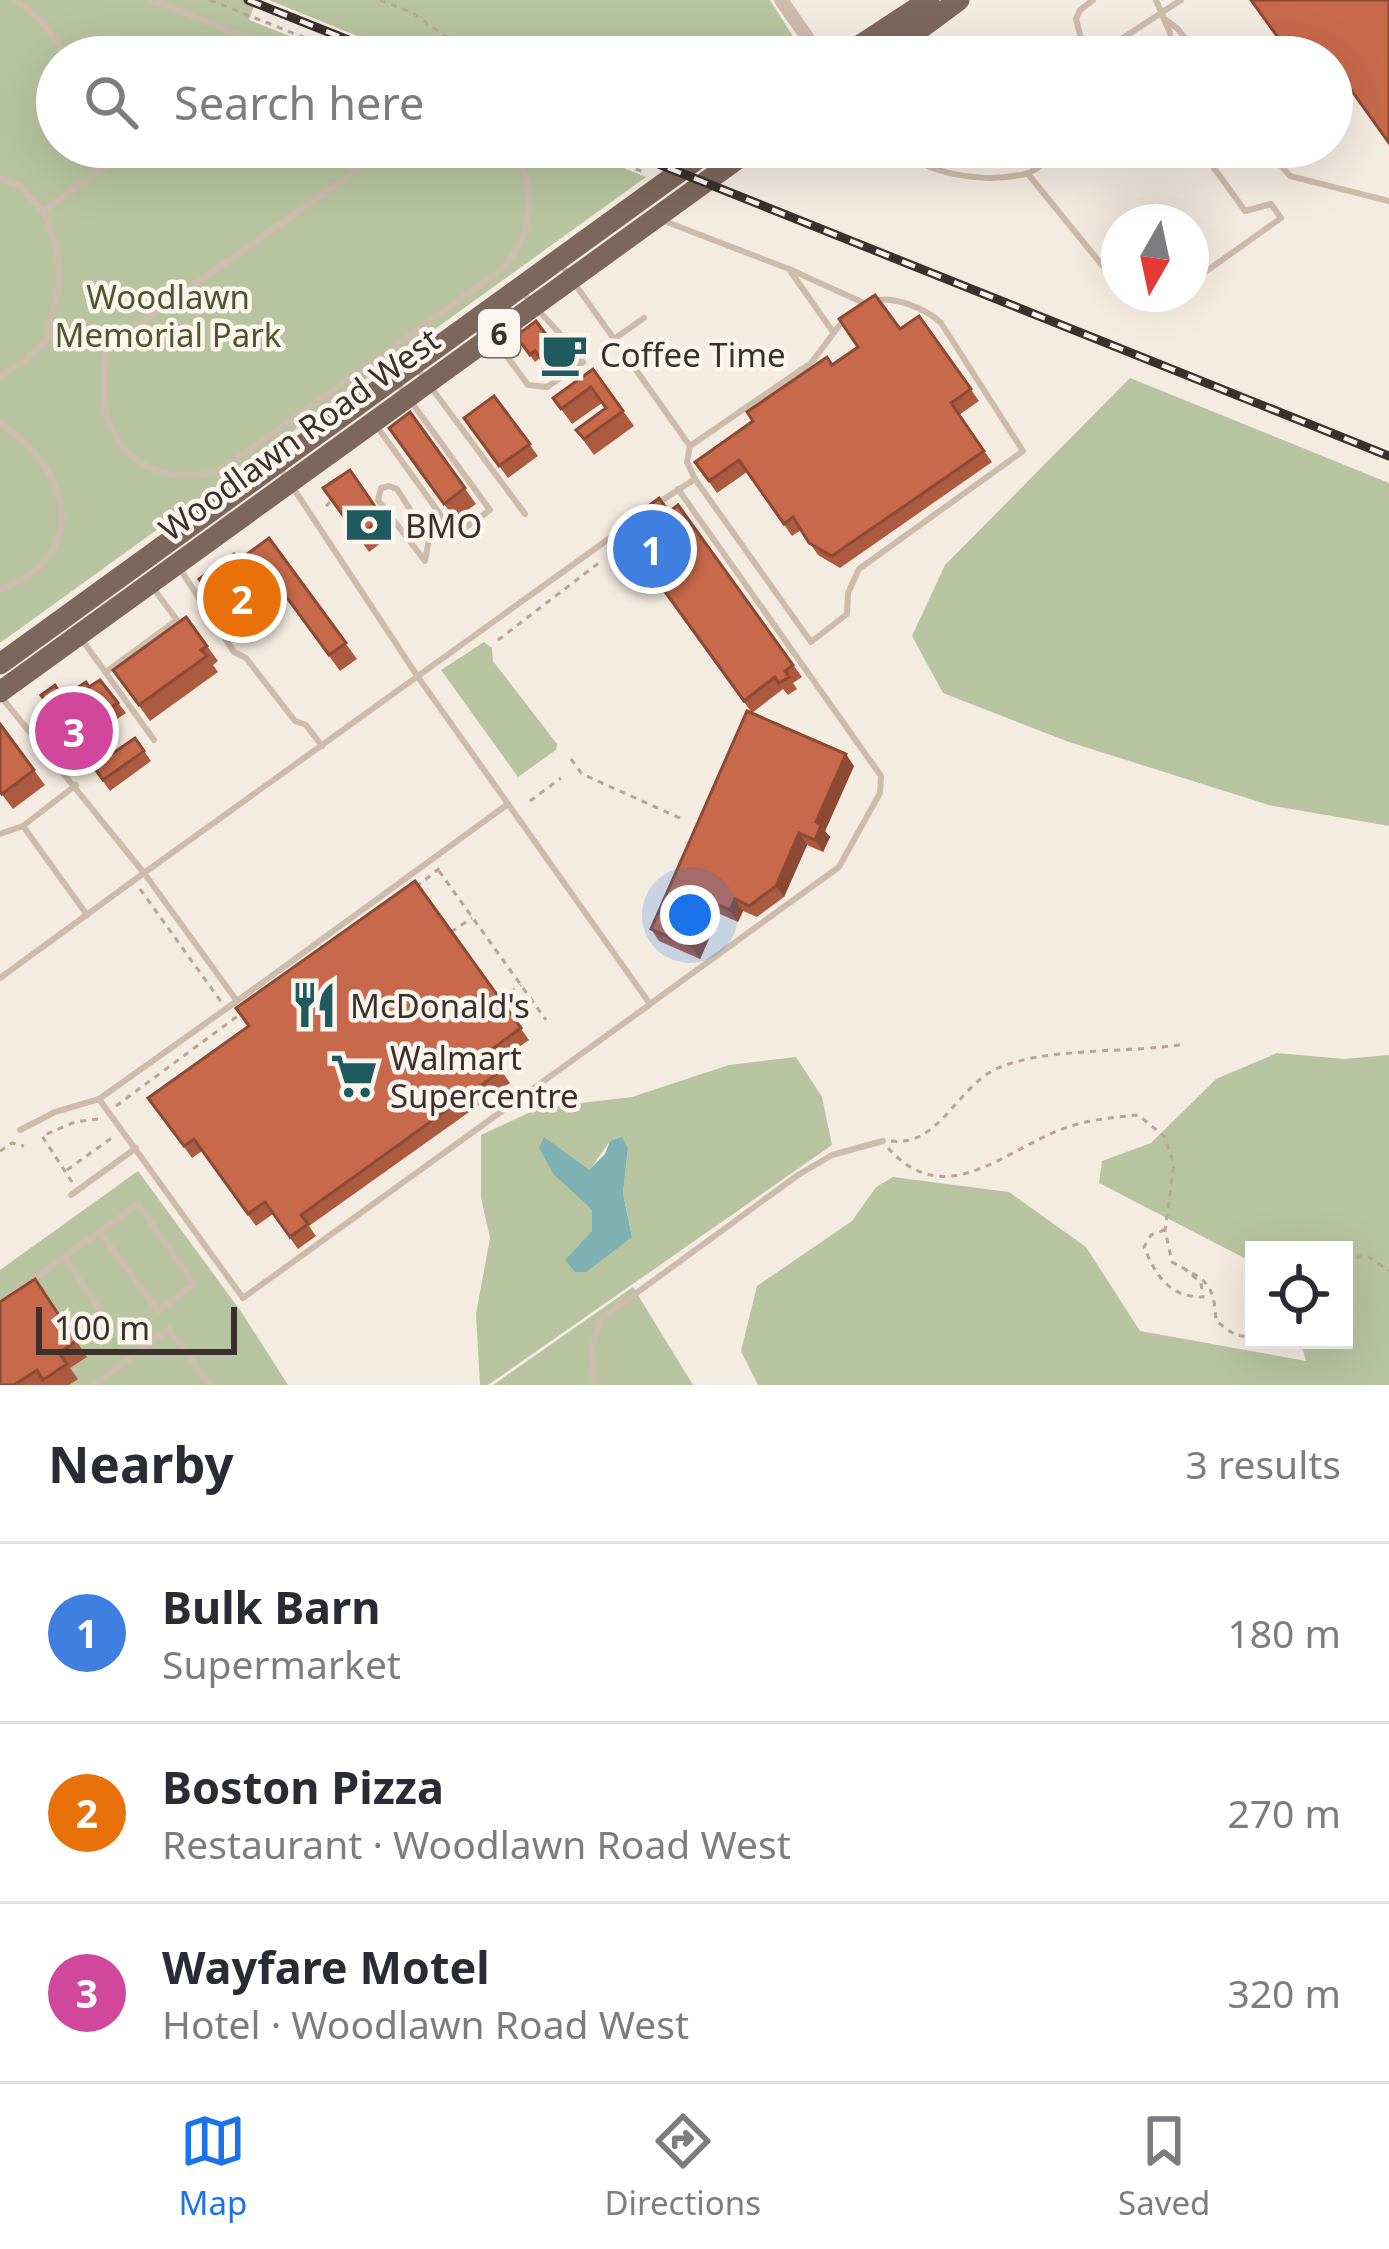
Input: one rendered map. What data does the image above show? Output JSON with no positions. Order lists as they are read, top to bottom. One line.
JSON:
{"streets":{"main road":["6","Woodlawn Road West"]},"parks":["Woodlawn Memorial Park"],"places":{"cafe":["Coffee Time"],"bank":["BMO"],"restaurant":["McDonald's"],"supermarket":["Walmart Supercentre"]},"scale_bar":"100 m","north":"bottom","page":{"search":"Search here","pins":["1","2","3"],"scale":"100 m","heading":["Nearby","3 results"],"list":[{"mark":"1","name":"Bulk Barn","note":"Supermarket","value":"180 m"},{"mark":"2","name":"Boston Pizza","note":"Restaurant · Woodlawn Road West","value":"270 m"},{"mark":"3","name":"Wayfare Motel","note":"Hotel · Woodlawn Road West","value":"320 m"}],"nav":["Map","Directions","Saved"]}}
